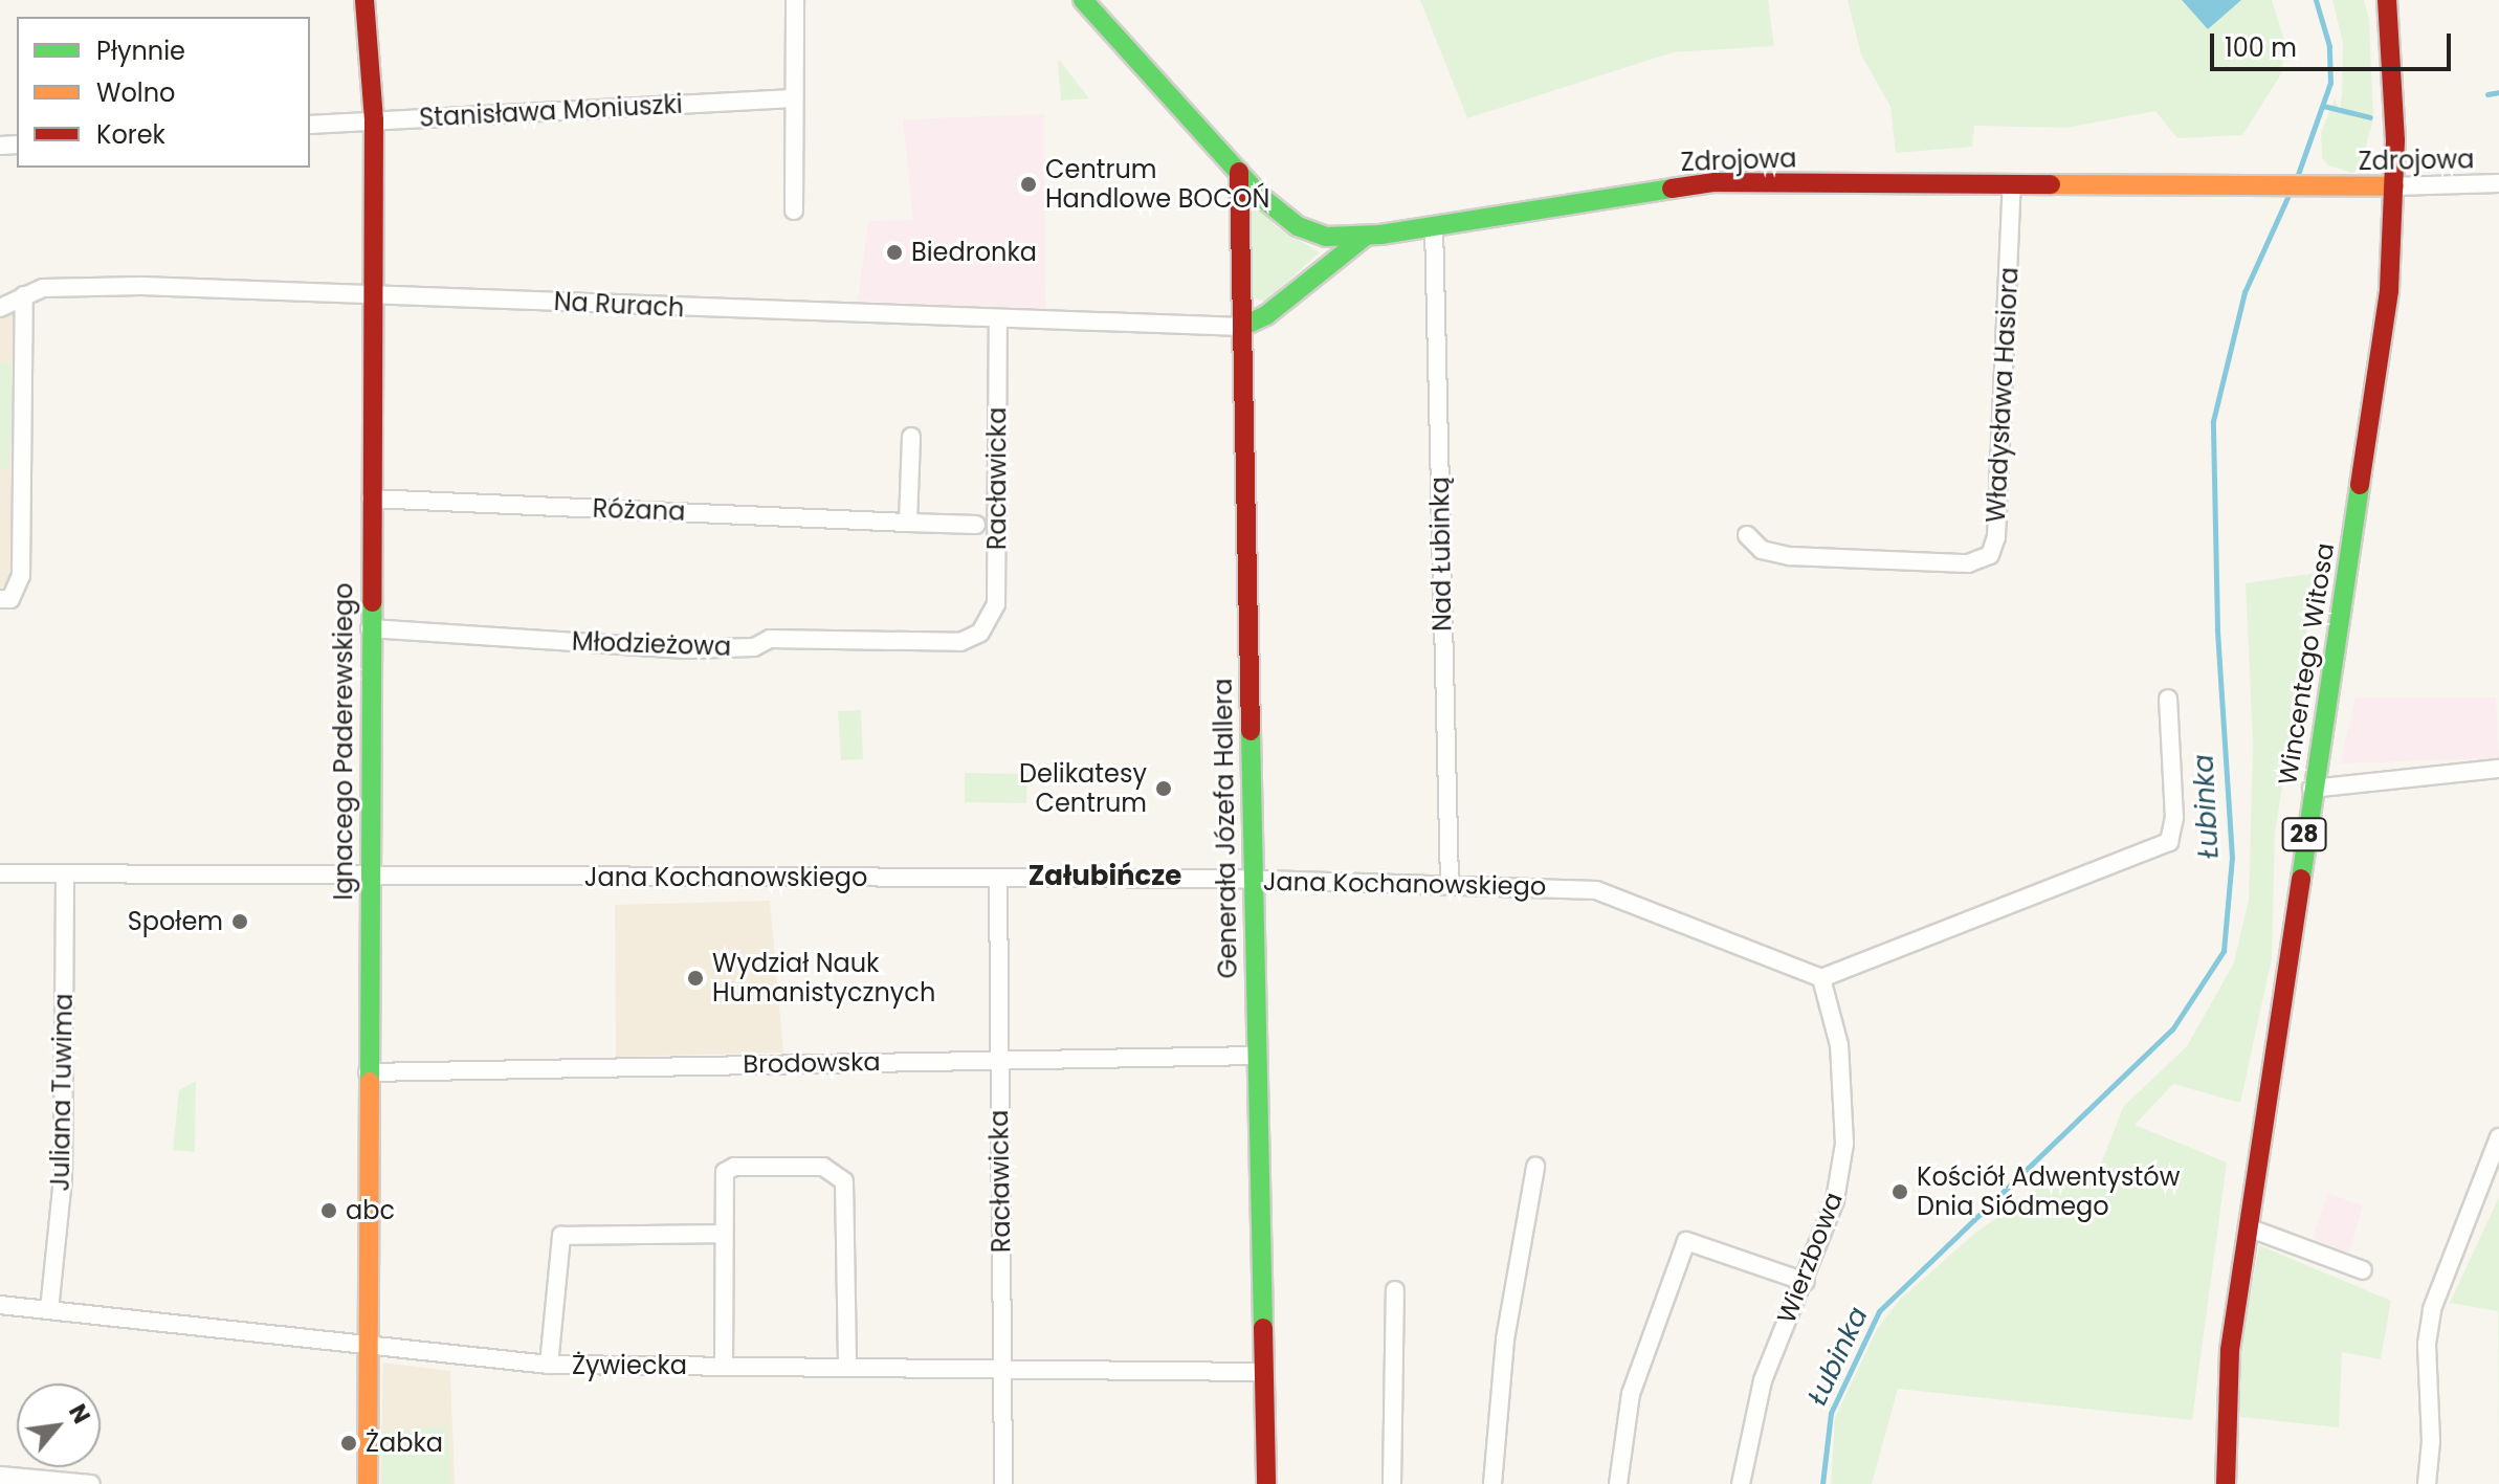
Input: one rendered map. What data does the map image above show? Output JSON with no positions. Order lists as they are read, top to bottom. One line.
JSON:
{"streets":{"street":["Stanisława Moniuszki","Zdrojowa","Na Rurach","Władysława Hasiora","Racławicka","Różana","Nad Łubinką","Młodzieżowa","Wincentego Witosa","Ignacego Paderewskiego","Generała Józefa Hallera","28","Jana Kochanowskiego","Brodowska","Juliana Tuwima","Wierzbowa","Żywiecka"]},"crossings":[["Stanisława Moniuszki","Ignacego Paderewskiego"],["Zdrojowa","Władysława Hasiora"],["Zdrojowa","Nad Łubinką"],["Zdrojowa","Wincentego Witosa"],["Zdrojowa","Generała Józefa Hallera"],["Na Rurach","Racławicka"],["Na Rurach","Ignacego Paderewskiego"],["Na Rurach","Generała Józefa Hallera"],["Racławicka","Młodzieżowa"],["Racławicka","Jana Kochanowskiego"],["Racławicka","Brodowska"],["Racławicka","Żywiecka"],["Różana","Ignacego Paderewskiego"],["Nad Łubinką","Jana Kochanowskiego"],["Młodzieżowa","Ignacego Paderewskiego"],["Ignacego Paderewskiego","Jana Kochanowskiego"],["Ignacego Paderewskiego","Brodowska"],["Ignacego Paderewskiego","Żywiecka"],["Generała Józefa Hallera","Jana Kochanowskiego"],["Generała Józefa Hallera","Brodowska"],["Generała Józefa Hallera","Żywiecka"],["Jana Kochanowskiego","Juliana Tuwima"],["Jana Kochanowskiego","Wierzbowa"],["Juliana Tuwima","Żywiecka"]],"districts":["Załubińcze"],"water":["Łubinka"],"places":["Centrum Handlowe BOCOŃ","Biedronka","Delikatesy Centrum","Społem","Wydział Nauk Humanistycznych","Kościół Adwentystów Dnia Siódmego","abc","Żabka"],"legend":["Płynnie","Wolno","Korek"],"scale_bar":"100 m","north":"top right"}
